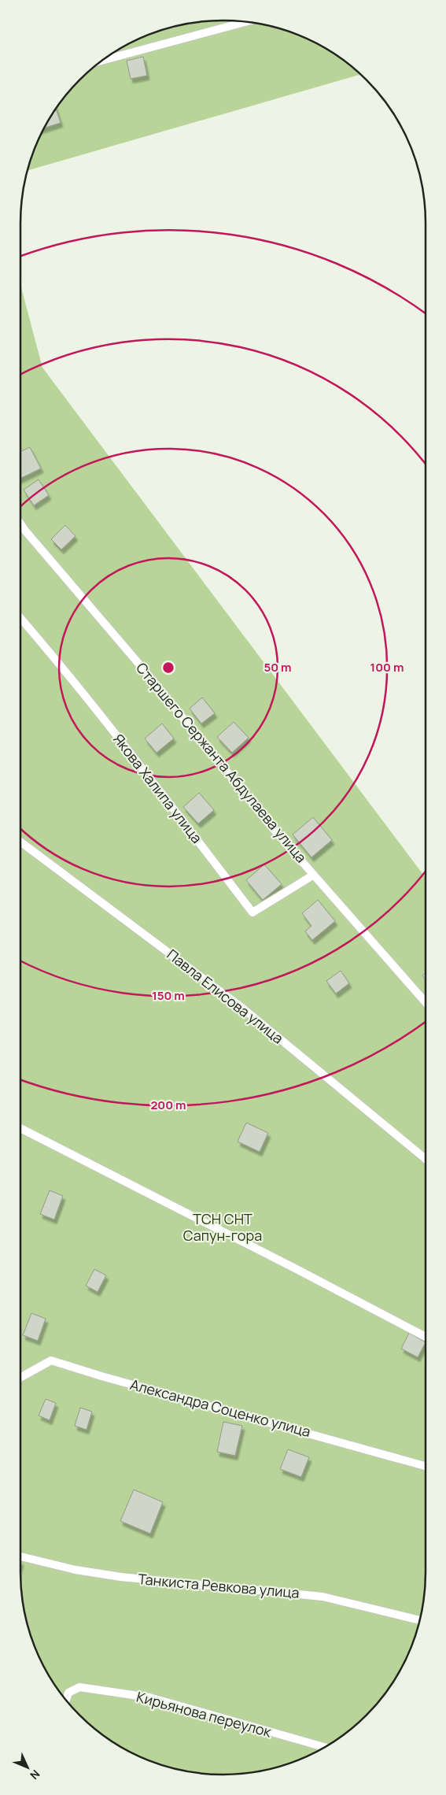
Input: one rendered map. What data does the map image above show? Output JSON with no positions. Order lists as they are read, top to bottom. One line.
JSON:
{"streets":{"lane":["Старшего Сержанта Абдулаева улица","Якова Халипа улица","Павла Елисова улица","Александра Соценко улица","Танкиста Ревкова улица","Кирьянова переулок"]},"crossings":[["Старшего Сержанта Абдулаева улица","Якова Халипа улица"]],"parks":["ТСН СНТ Сапун-гора"],"north":"bottom right","rings":["50 m","100 m","150 m","200 m"]}
